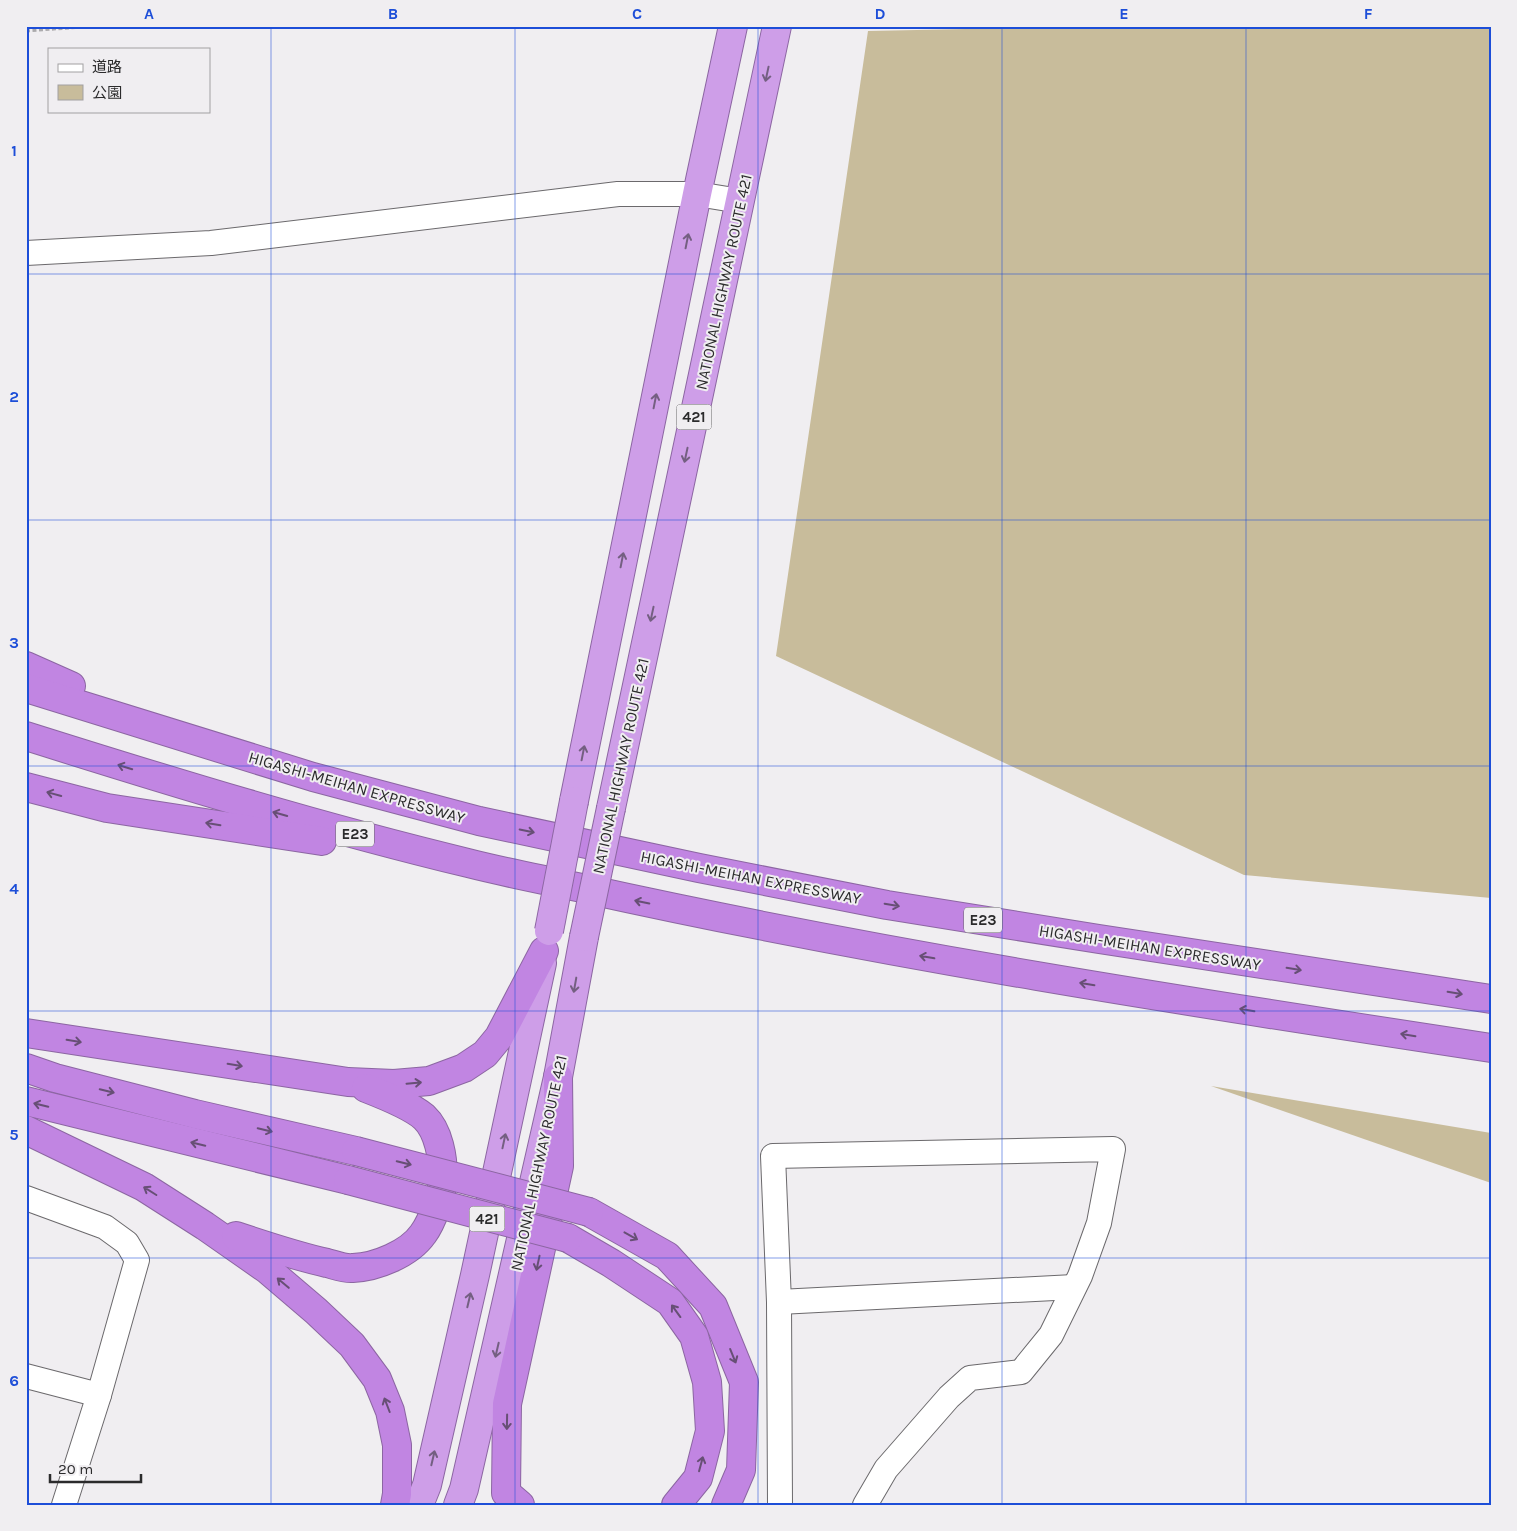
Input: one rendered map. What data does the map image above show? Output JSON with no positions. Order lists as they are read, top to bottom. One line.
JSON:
{"streets":{"highway":["NATIONAL HIGHWAY ROUTE 421","421","HIGASHI-MEIHAN EXPRESSWAY","E23"]},"legend":["道路","公園"],"scale_bar":"20 m","grid":{"columns":["A","B","C","D","E","F"],"rows":["1","2","3","4","5","6"]}}
